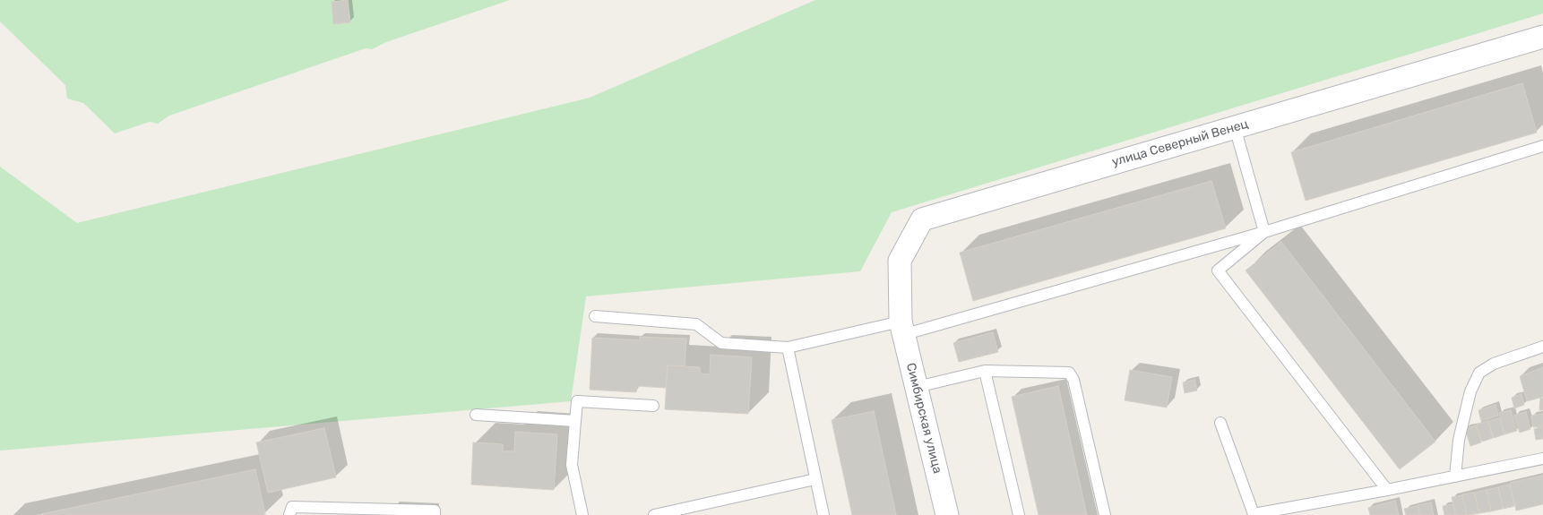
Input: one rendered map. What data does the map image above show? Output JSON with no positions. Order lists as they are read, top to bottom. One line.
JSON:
{"streets":{"street":["улица Северный Венец","Симбирская улица"]},"crossings":[["улица Северный Венец","Симбирская улица"]]}
